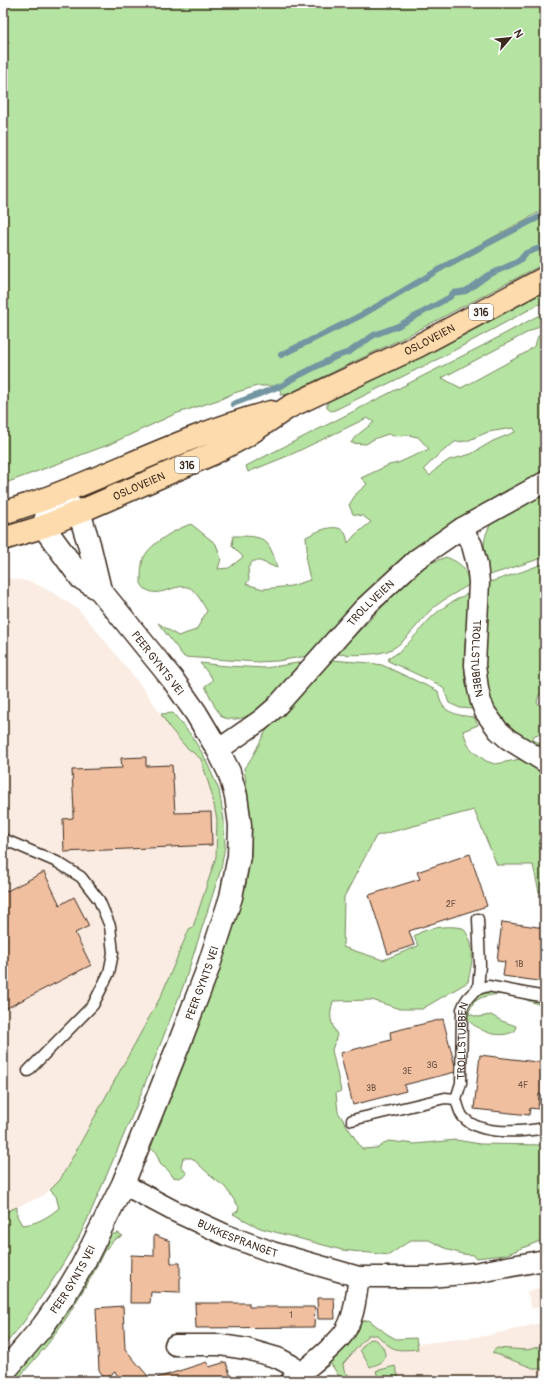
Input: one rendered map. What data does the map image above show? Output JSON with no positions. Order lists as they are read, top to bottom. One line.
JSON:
{"streets":{"main road":["316","OSLOVEIEN"],"street":["TROLLVEIEN","TROLLSTUBBEN","PEER GYNTS VEI","BUKKESPRANGET"]},"crossings":[["OSLOVEIEN","PEER GYNTS VEI"],["TROLLVEIEN","TROLLSTUBBEN"],["TROLLVEIEN","PEER GYNTS VEI"],["PEER GYNTS VEI","BUKKESPRANGET"]],"house_numbers":["2F","1B","3G","3E","4F","3B","1"],"north":"top right"}
